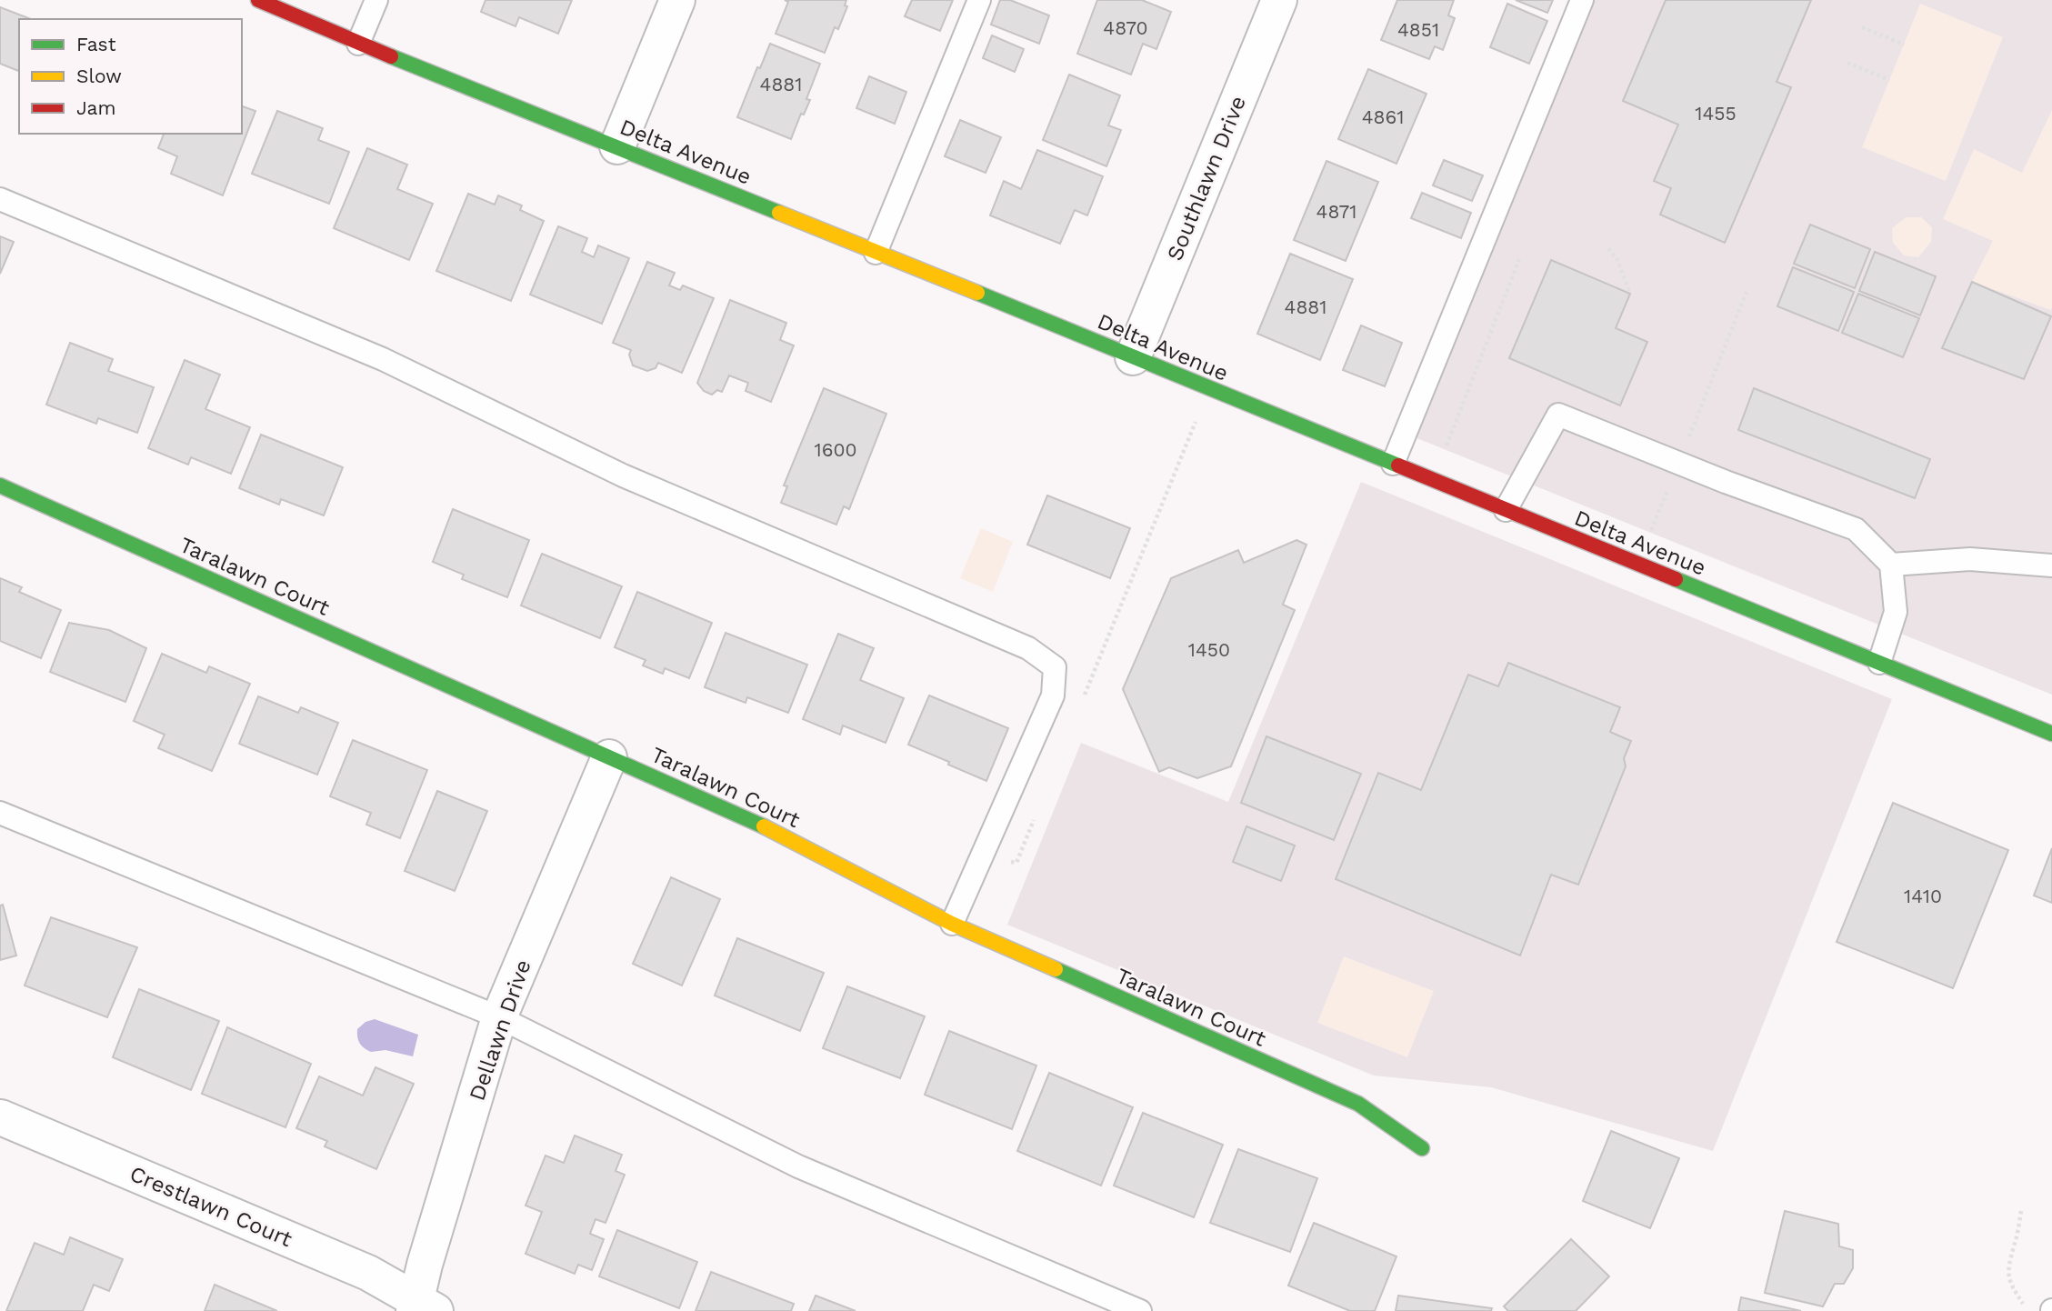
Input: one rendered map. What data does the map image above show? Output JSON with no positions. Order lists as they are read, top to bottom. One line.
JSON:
{"streets":{"street":["Delta Avenue","Southlawn Drive","Taralawn Court","Dellawn Drive","Crestlawn Court"]},"crossings":[["Delta Avenue","Southlawn Drive"],["Taralawn Court","Dellawn Drive"],["Dellawn Drive","Crestlawn Court"]],"house_numbers":["4870","4851","4881","1455","4861","4871","4881","1600","1450","1410"],"legend":["Fast","Slow","Jam"]}
